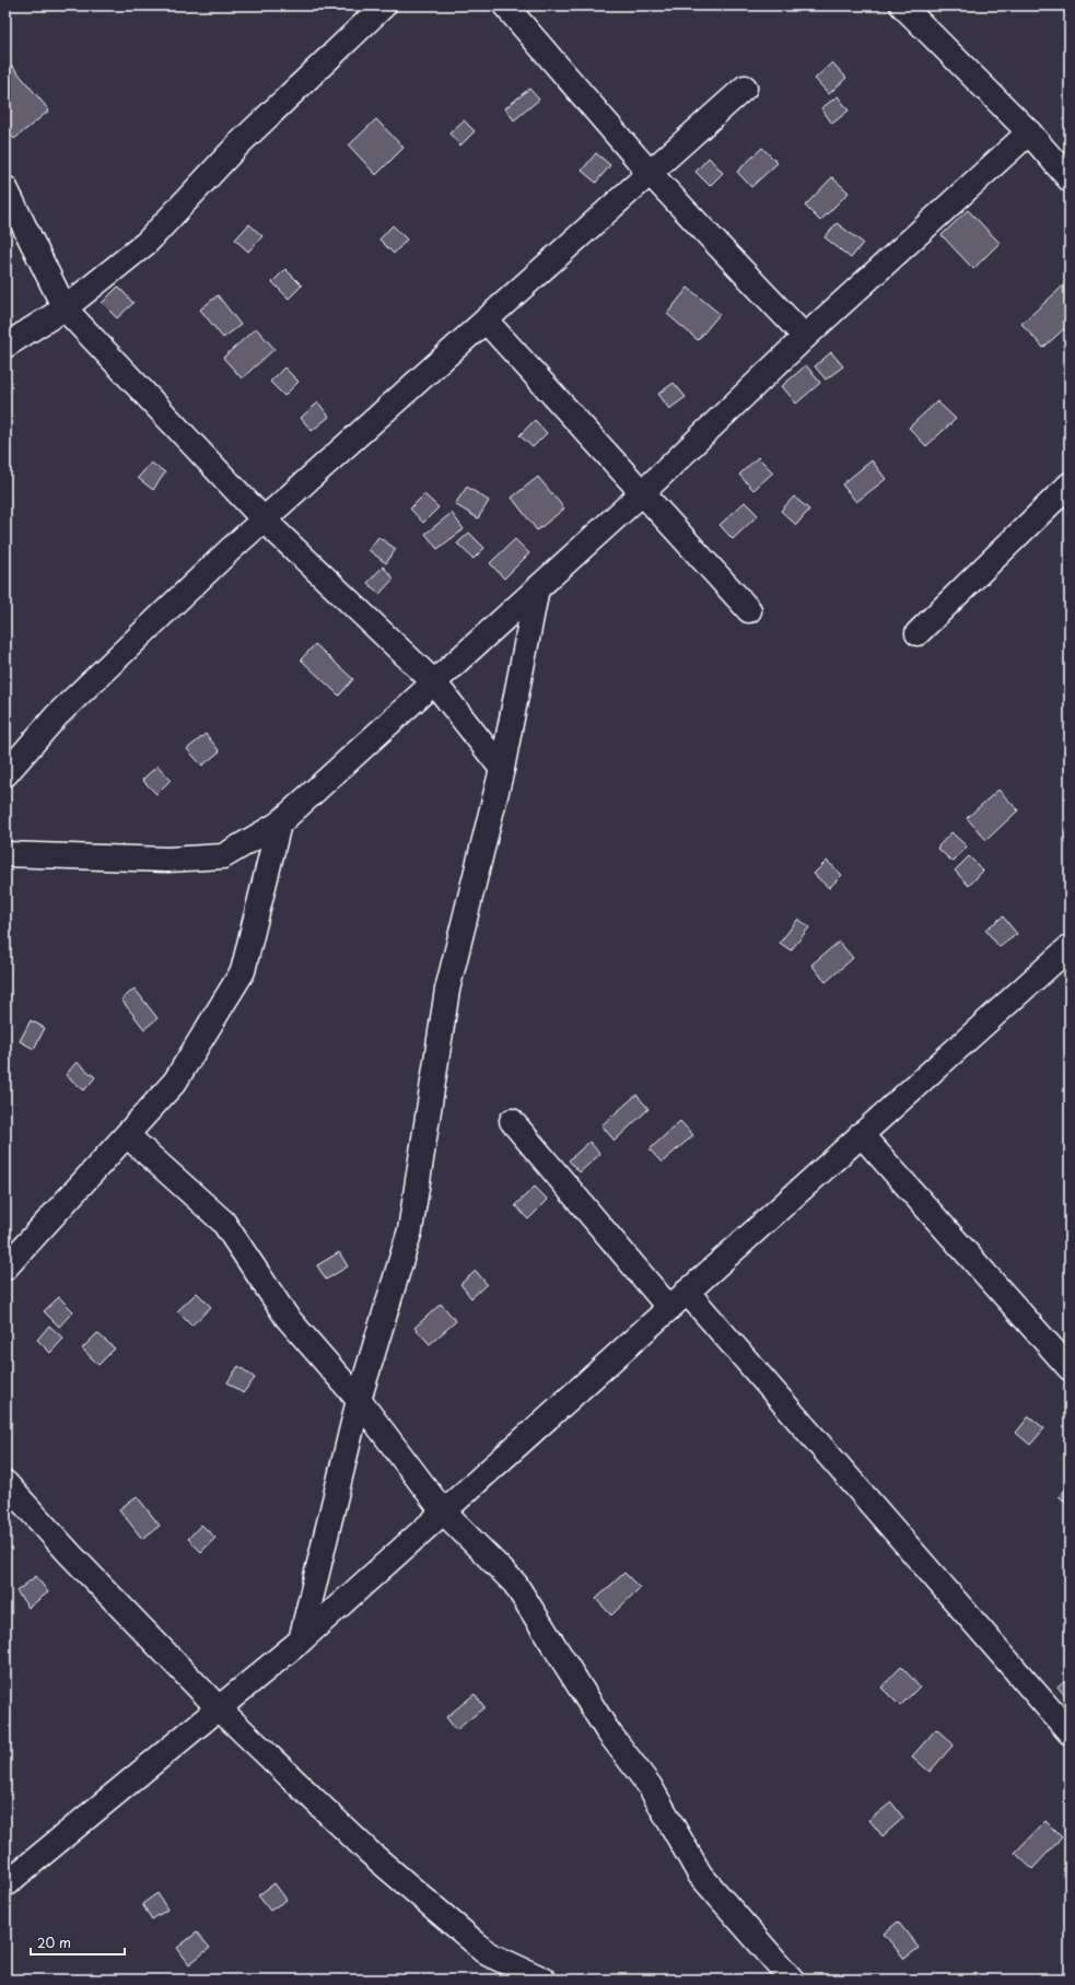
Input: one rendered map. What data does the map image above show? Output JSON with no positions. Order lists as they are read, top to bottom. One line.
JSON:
{"scale_bar":"20 m"}
